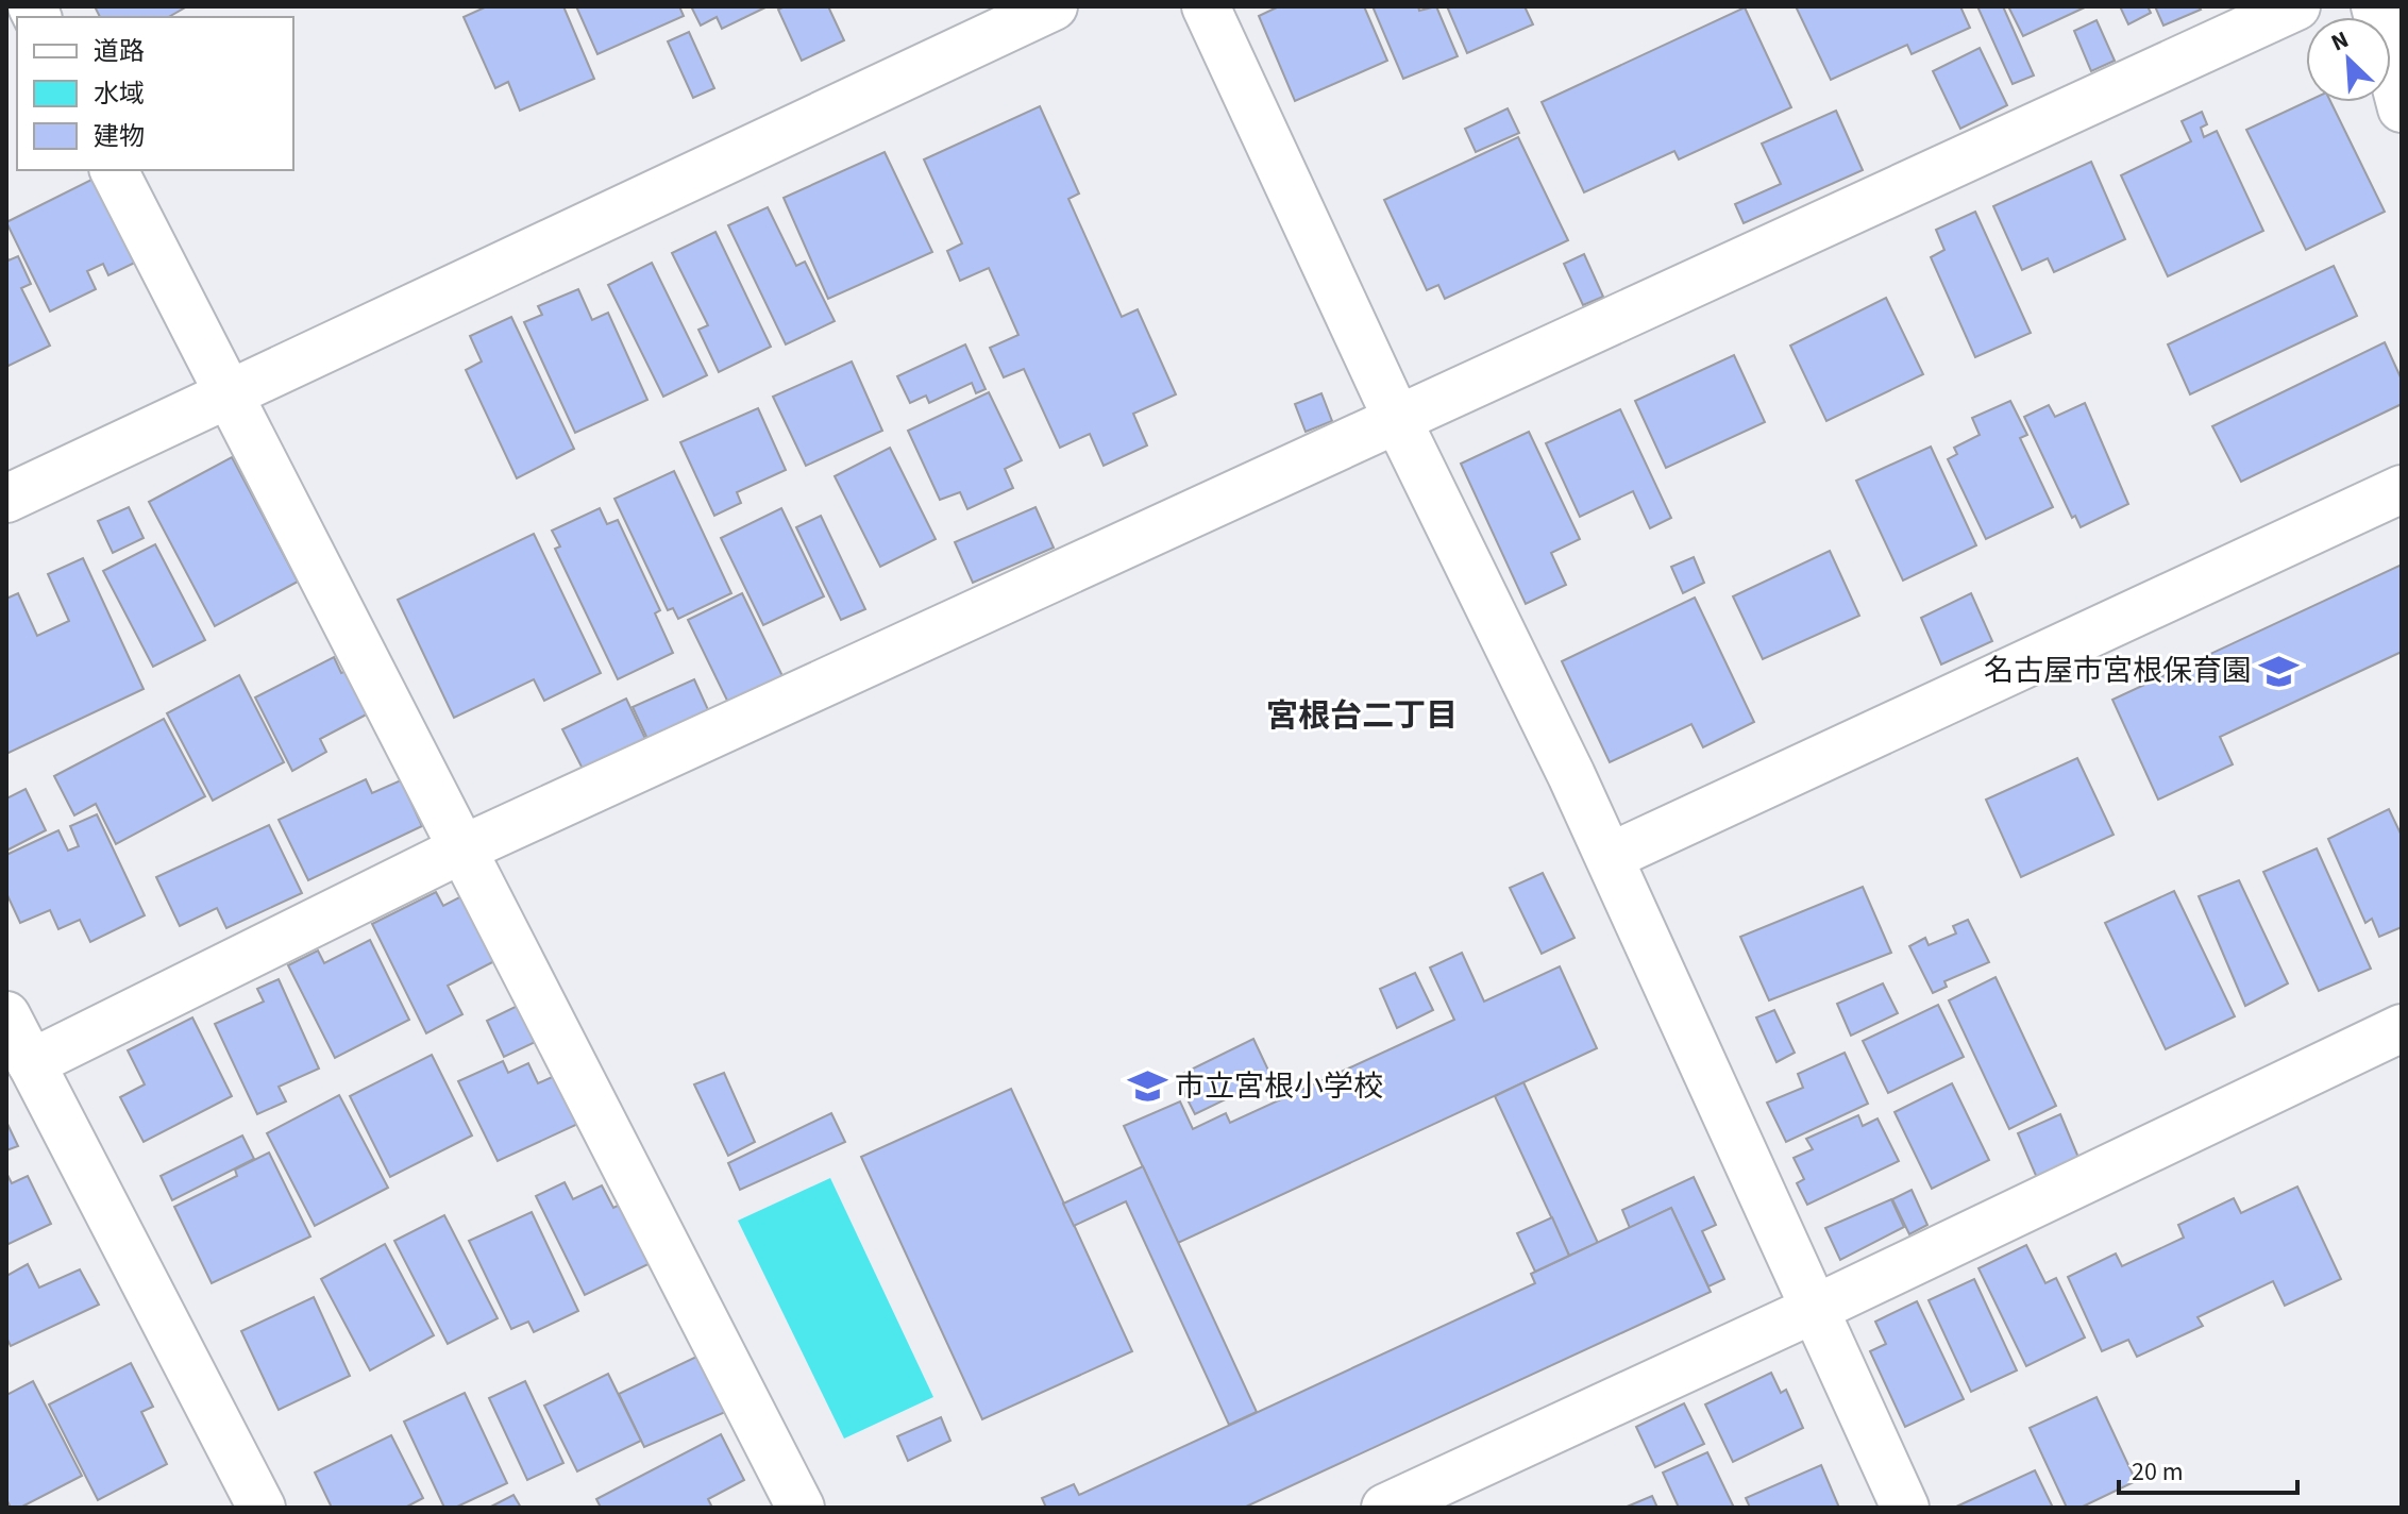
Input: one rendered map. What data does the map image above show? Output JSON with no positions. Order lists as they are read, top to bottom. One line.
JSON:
{"districts":["宮根台二丁目"],"places":{"school or university":["名古屋市宮根保育園","市立宮根小学校"]},"legend":["道路","水域","建物"],"scale_bar":"20 m","north":"top left"}
